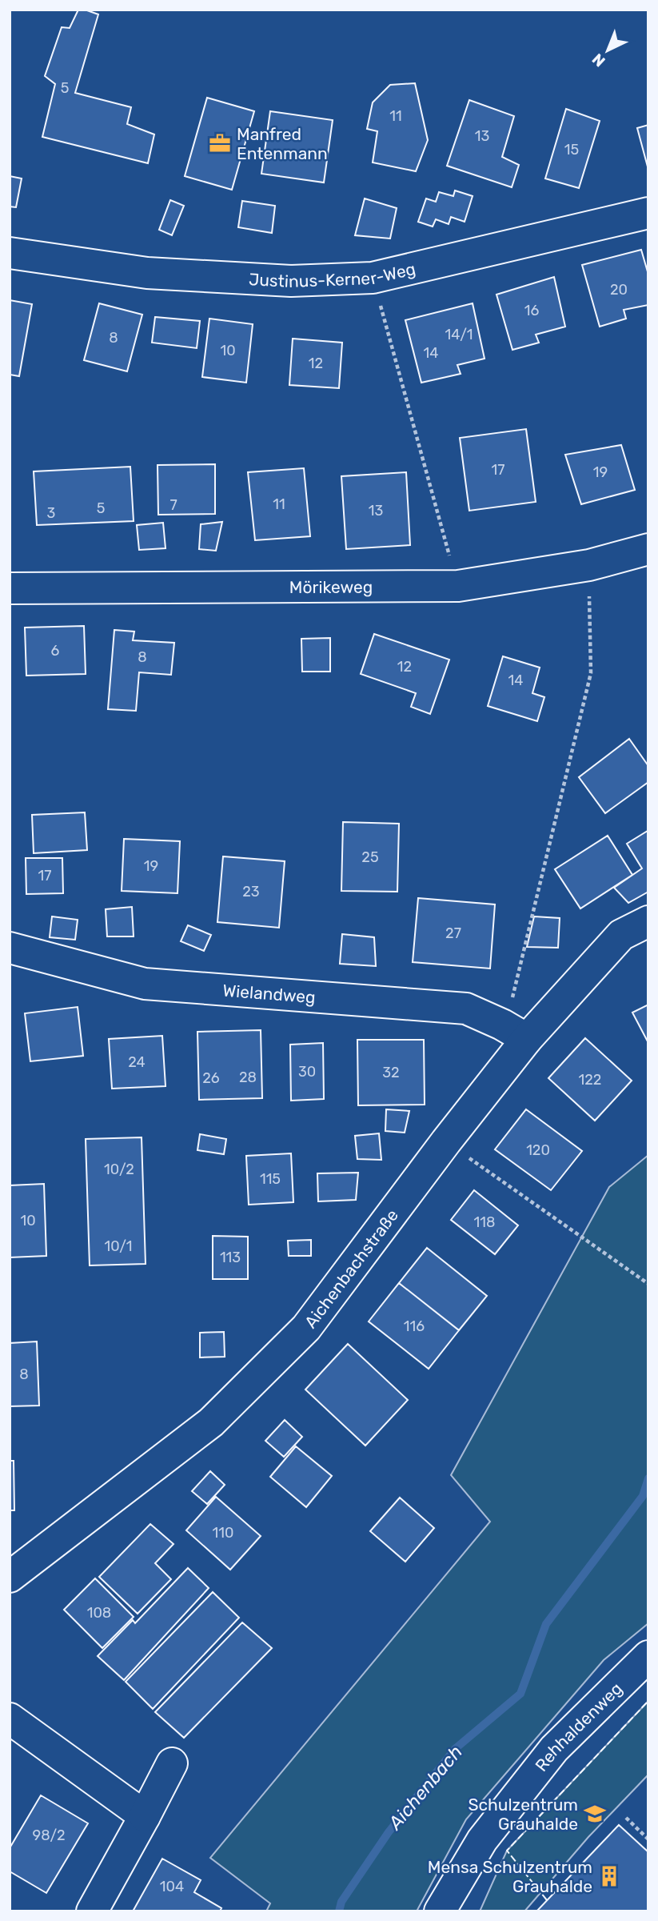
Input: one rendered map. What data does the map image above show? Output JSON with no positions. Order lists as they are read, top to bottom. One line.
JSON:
{"streets":{"street":["Justinus-Kerner-Weg","Mörikeweg","Wielandweg","Aichenbachstraße","Rehhaldenweg"]},"crossings":[["Wielandweg","Aichenbachstraße"]],"water":["Aichenbach"],"places":{"office":["Manfred Entenmann"],"school or university":["Schulzentrum Grauhalde"],"building":["Mensa Schulzentrum Grauhalde"]},"house_numbers":["5","11","13","15","20","16","14/1","8","10","14","12","17","19","11","7","5","13","3","6","8","12","14","25","19","17","23","27","24","30","32","28","26","122","120","10/2","115","10","118","10/1","113","116","8","110","108","98/2","104"],"north":"bottom left"}
